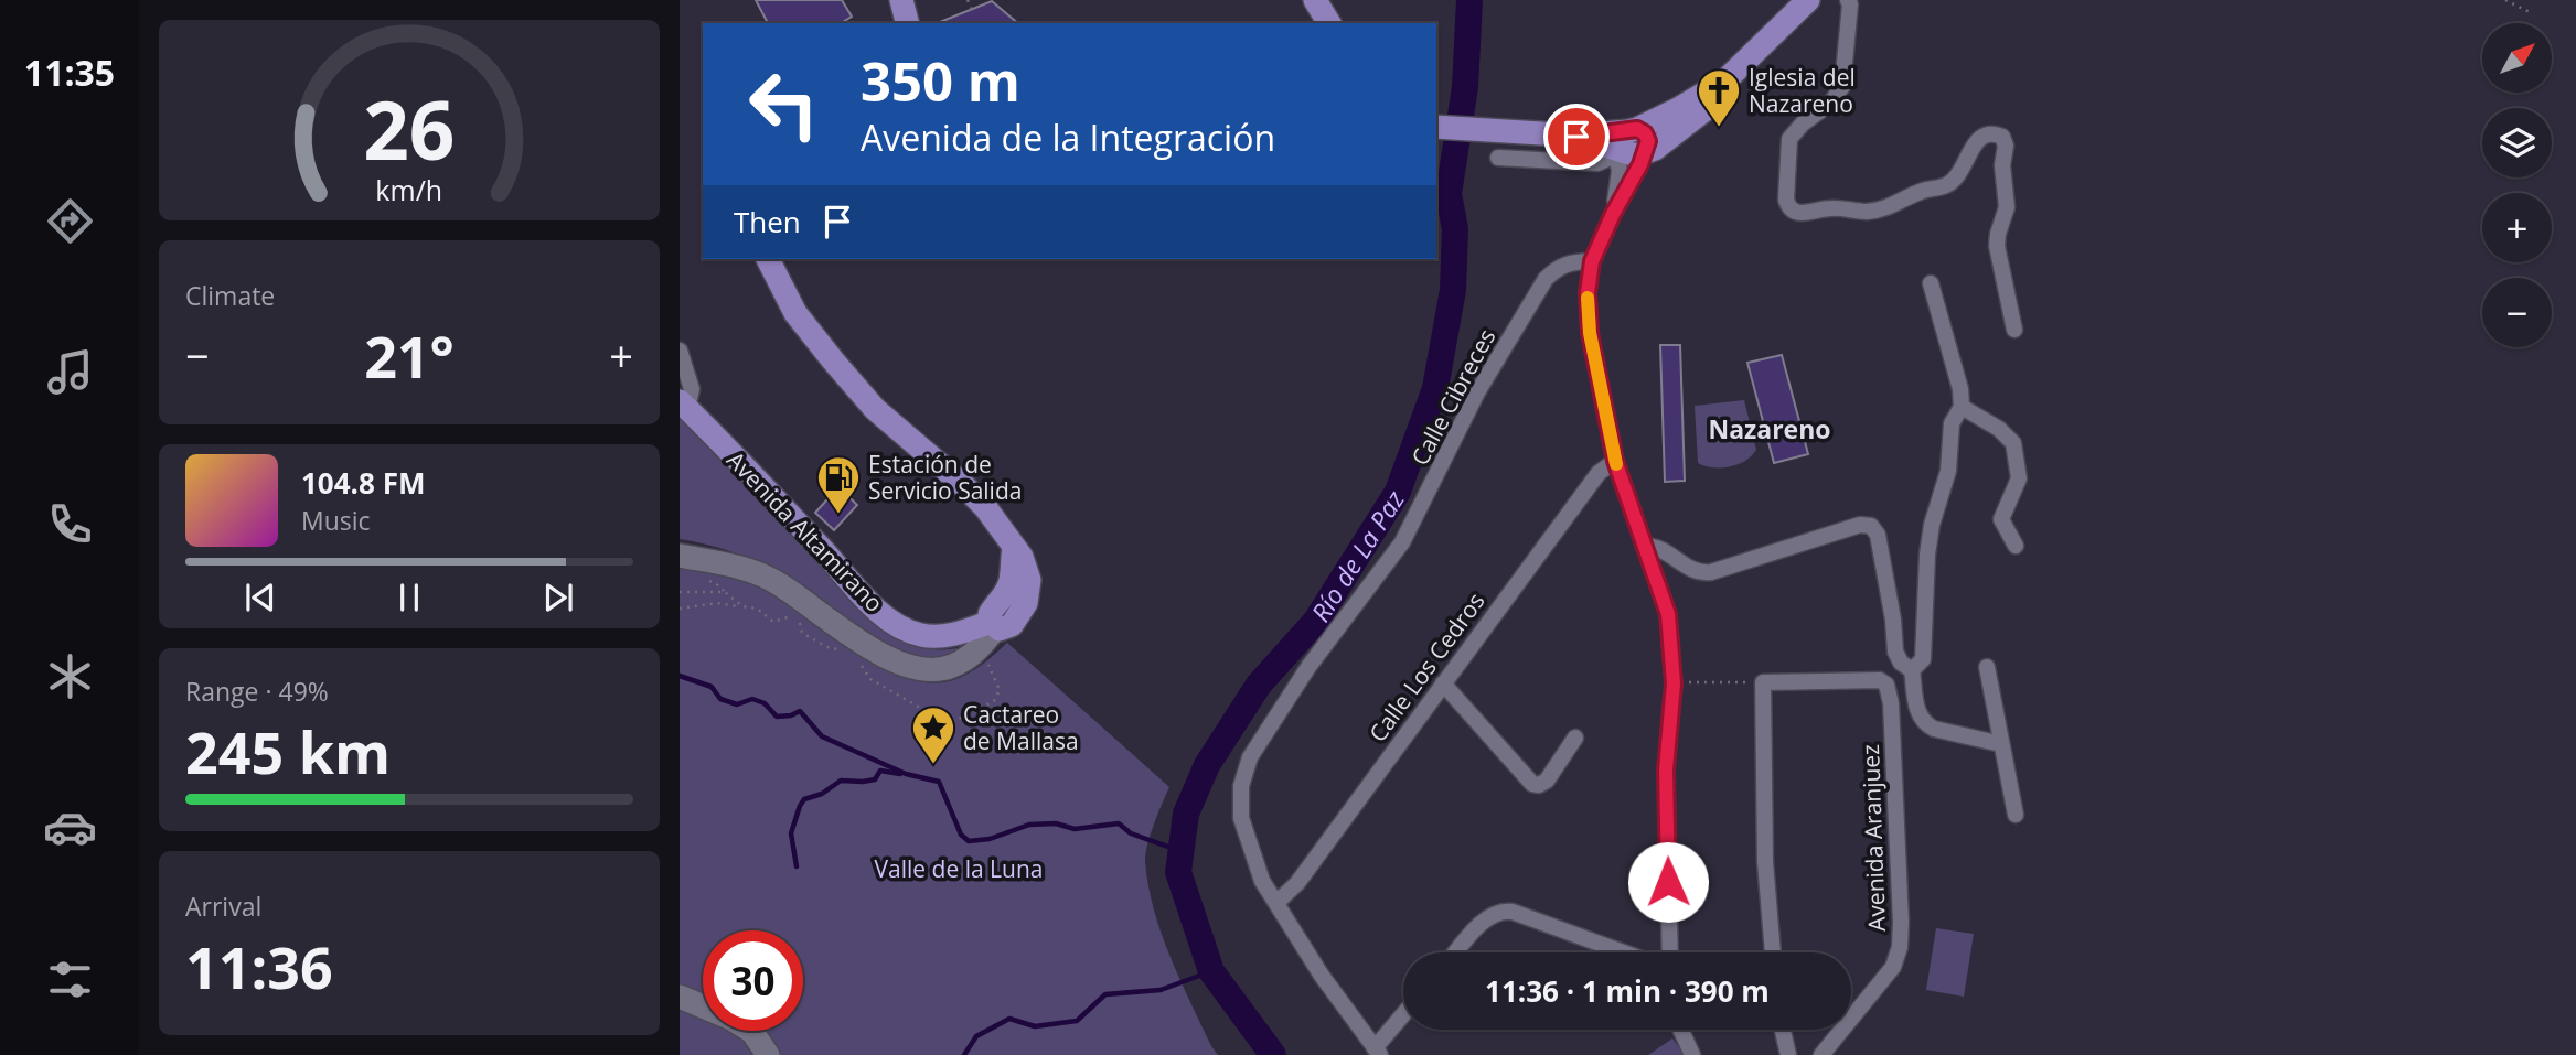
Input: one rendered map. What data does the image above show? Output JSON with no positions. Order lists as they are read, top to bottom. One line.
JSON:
{"streets":{"main road":["Avenida Altamirano"],"street":["Calle Cibreces","Calle Los Cedros","Avenida Aranjuez"]},"crossings":[["Calle Cibreces","Calle Los Cedros"]],"districts":["Nazareno"],"water":["Río de La Paz"],"parks":["Valle de la Luna"],"places":{"church":["Iglesia del Nazareno"],"fuel station":["Estación de Servicio Salida"],"place":["Cactareo de Mallasa"]},"north":"top right","page":{"tabs":"11:35","map_buttons":["+","−"],"turn":["350 m","Avenida de la Integración"],"then":"Then","tile":["Climate",["Range · 49%","245 km"],["Arrival","11:36"]],"heat":["−","21°","+"],"song":["104.8 FM","Music"],"limit":"30","trip":"11:36 · 1 min · 390 m","gauge":["26","km/h"]}}
